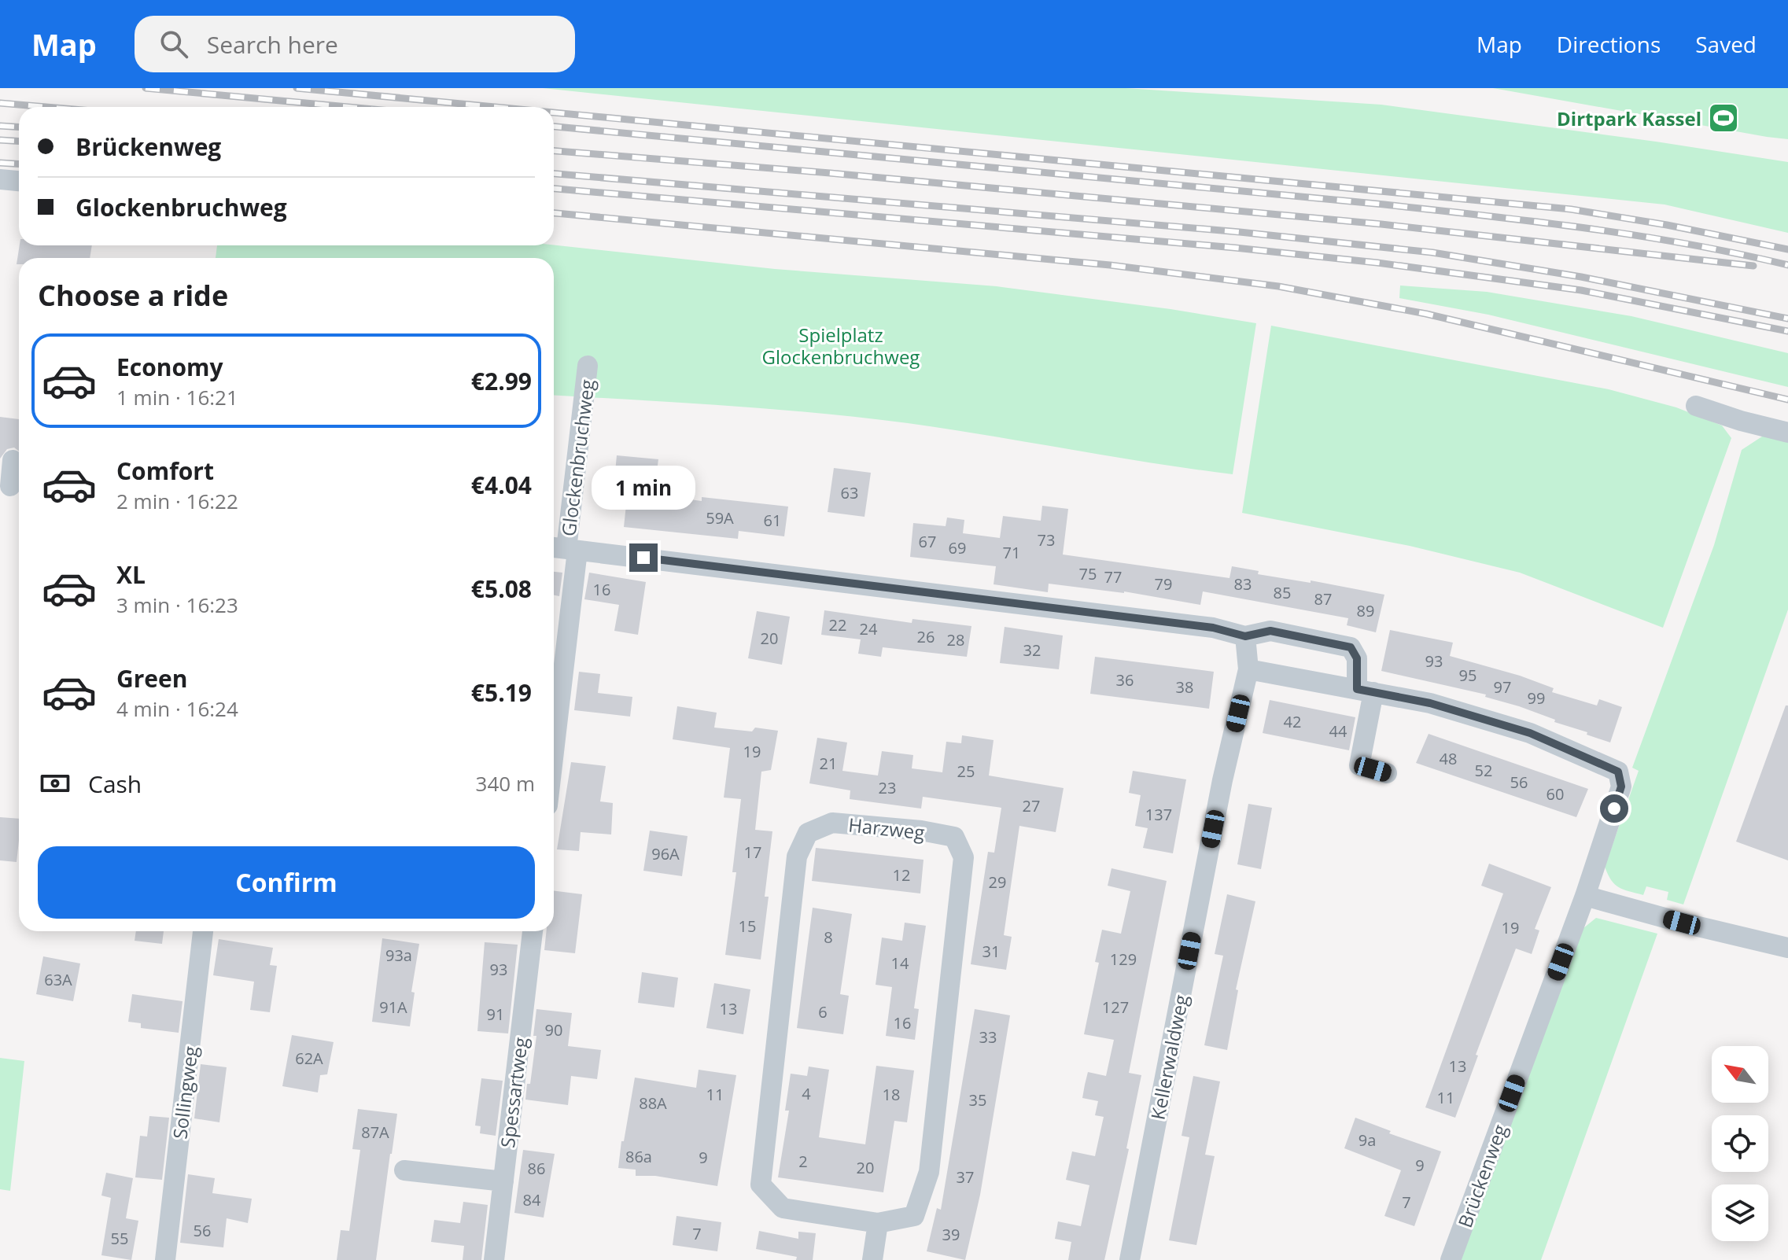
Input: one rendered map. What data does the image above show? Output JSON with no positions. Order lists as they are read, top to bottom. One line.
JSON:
{"streets":{"street":["Glockenbruchweg","Harzweg","Kellerwaldweg","Sollingweg","Spessartweg","Brückenweg"]},"crossings":[["Glockenbruchweg","Brückenweg"]],"parks":["Spielplatz Glockenbruchweg"],"places":{"sports":["Dirtpark Kassel"]},"house_numbers":["63","59A","61","73","67","69","71","75","77","79","83","16","85","87","89","22","24","26","20","28","32","93","95","36","38","97","99","42","44","19","48","21","52","25","56","23","60","27","137","17","96A","12","29","15","19","8","31","93a","129","14","93","63A","91A","127","13","6","91","16","90","33","62A","13","4","11","18","11","35","88A","87A","9a","86a","9","2","9","20","86","37","84","7","56","7","39","55"],"north":"top left","page":{"header":"Map","search":"Search here","nav":["Map","Directions","Saved"],"banner":["Brückenweg","Glockenbruchweg"],"heading":"Choose a ride","list":[{"name":"Economy","note":"1 min · 16:21","value":"€2.99"},{"name":"Comfort","note":"2 min · 16:22","value":"€4.04"},{"name":"XL","note":"3 min · 16:23","value":"€5.08"},{"name":"Green","note":"4 min · 16:24","value":"€5.19"}],"bubble":"1 min","pay":["Cash","340 m"],"buttons":"Confirm"}}
